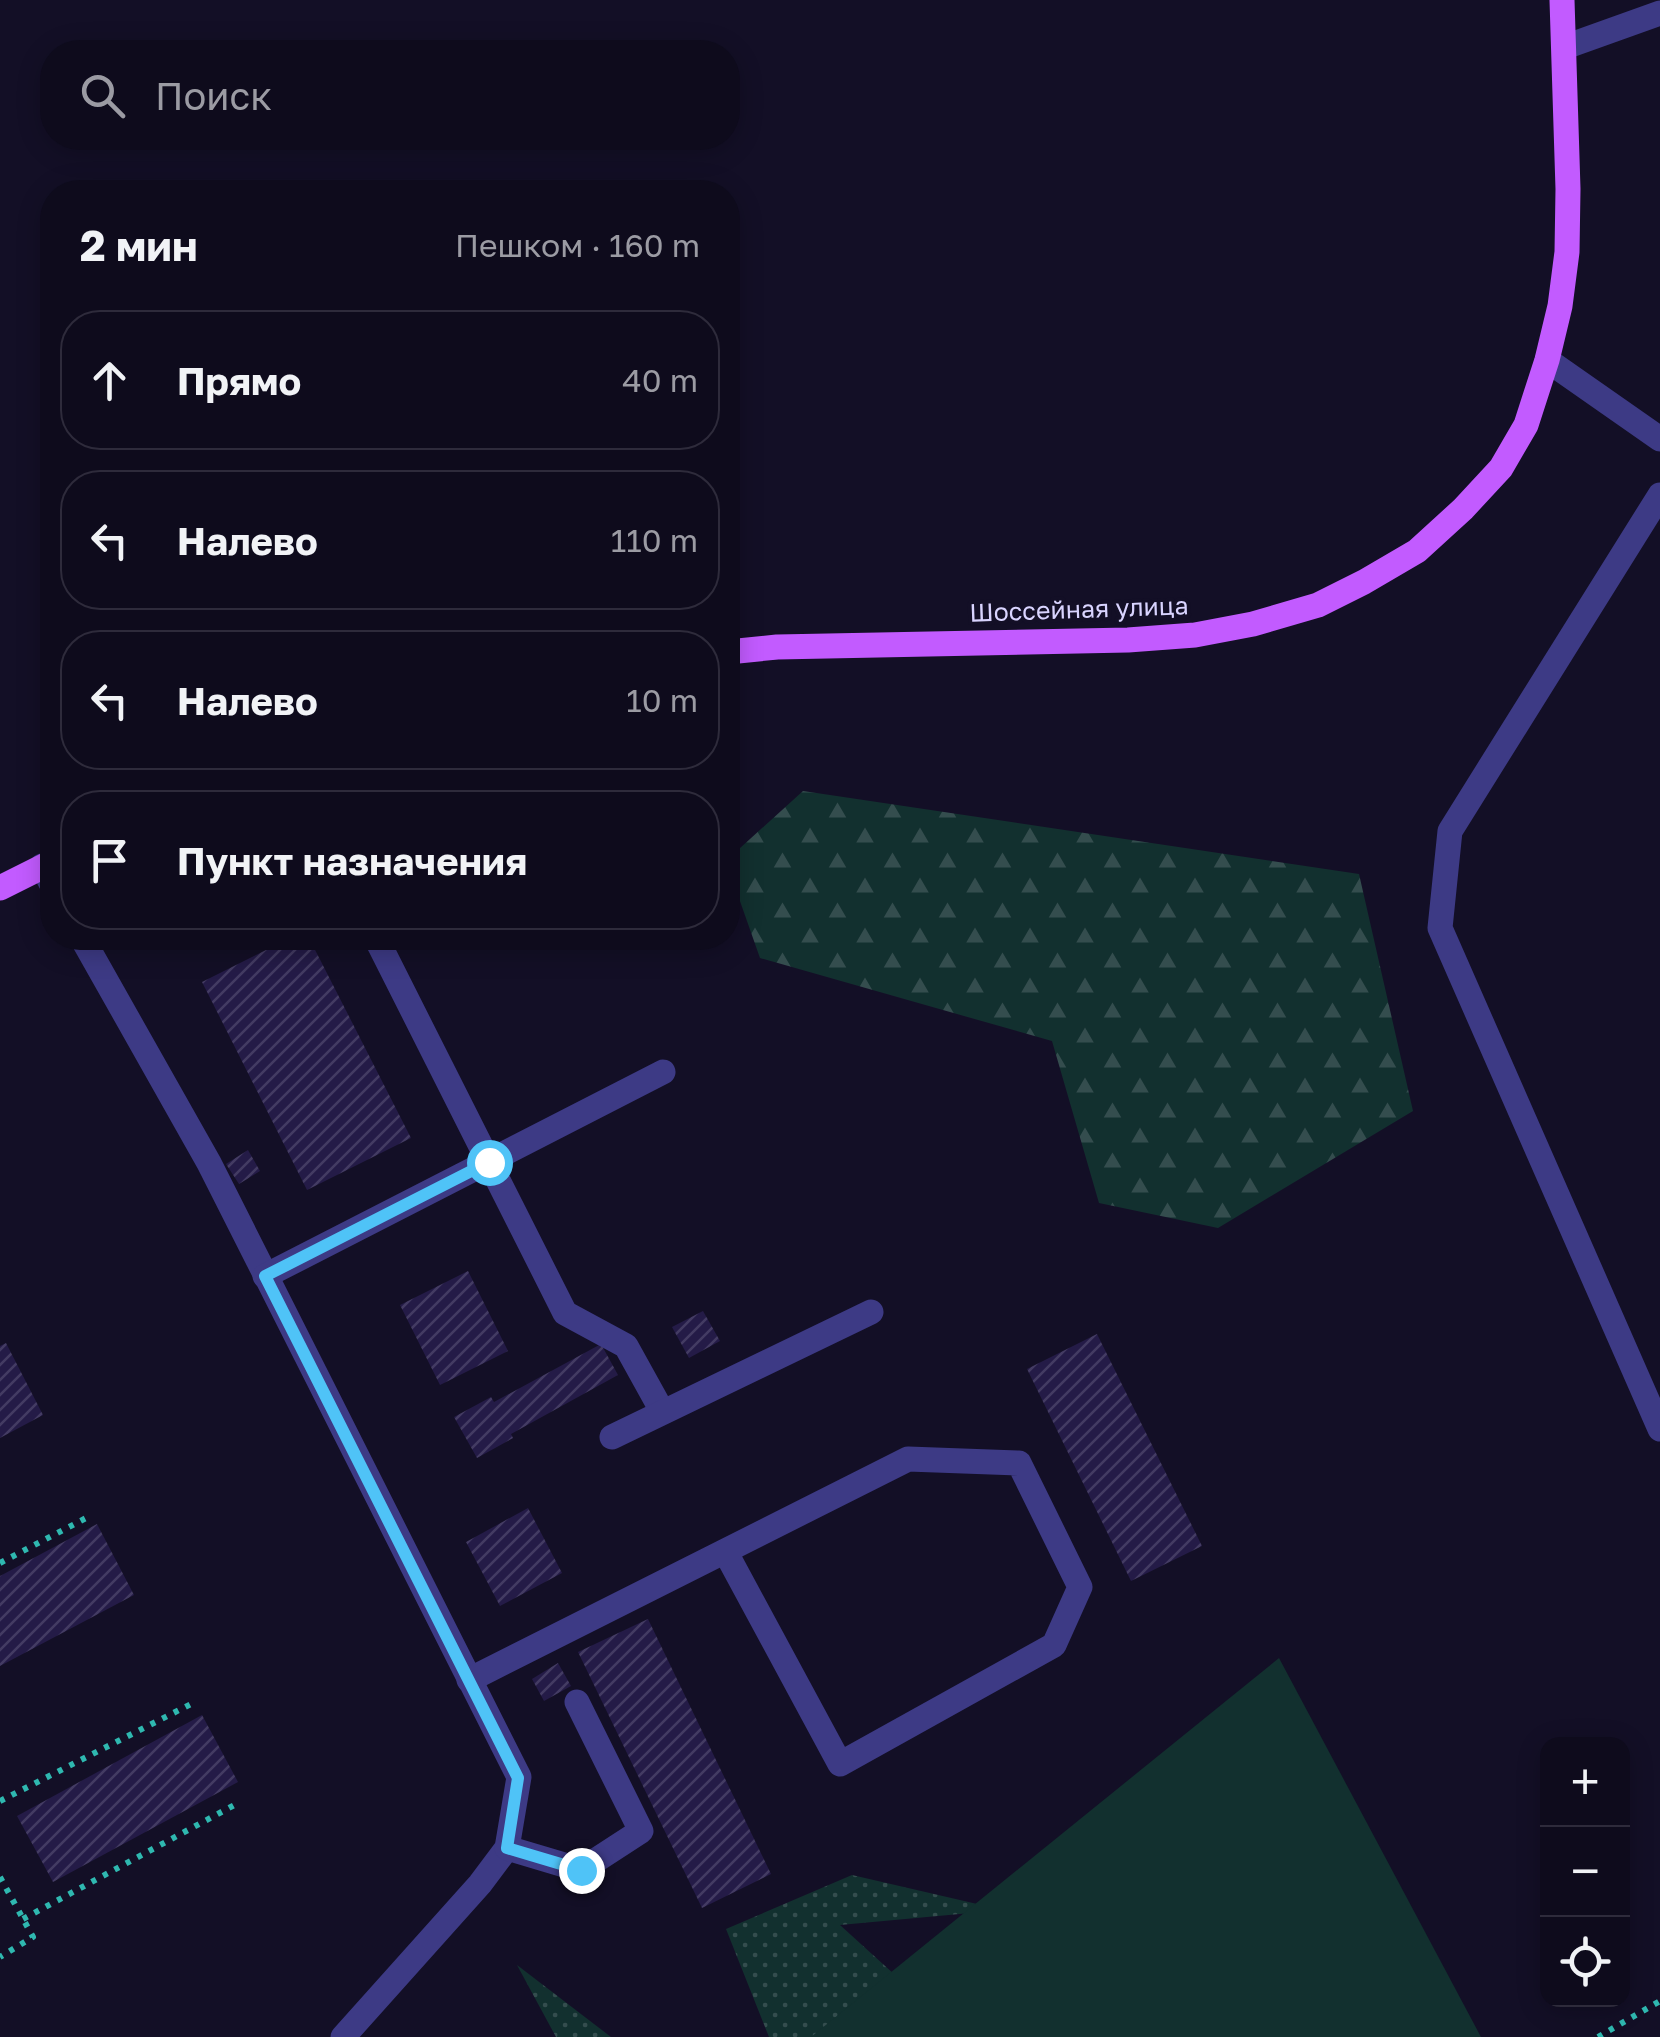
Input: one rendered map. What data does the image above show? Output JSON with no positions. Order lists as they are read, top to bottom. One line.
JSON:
{"streets":{"main road":["Шоссейная улица"]},"page":{"search":"Поиск","heading":["2 мин","Пешком · 160 m"],"list":[["Прямо","40 m"],["Налево","110 m"],["Налево","10 m"],"Пункт назначения"],"map_buttons":["+","−"]}}
